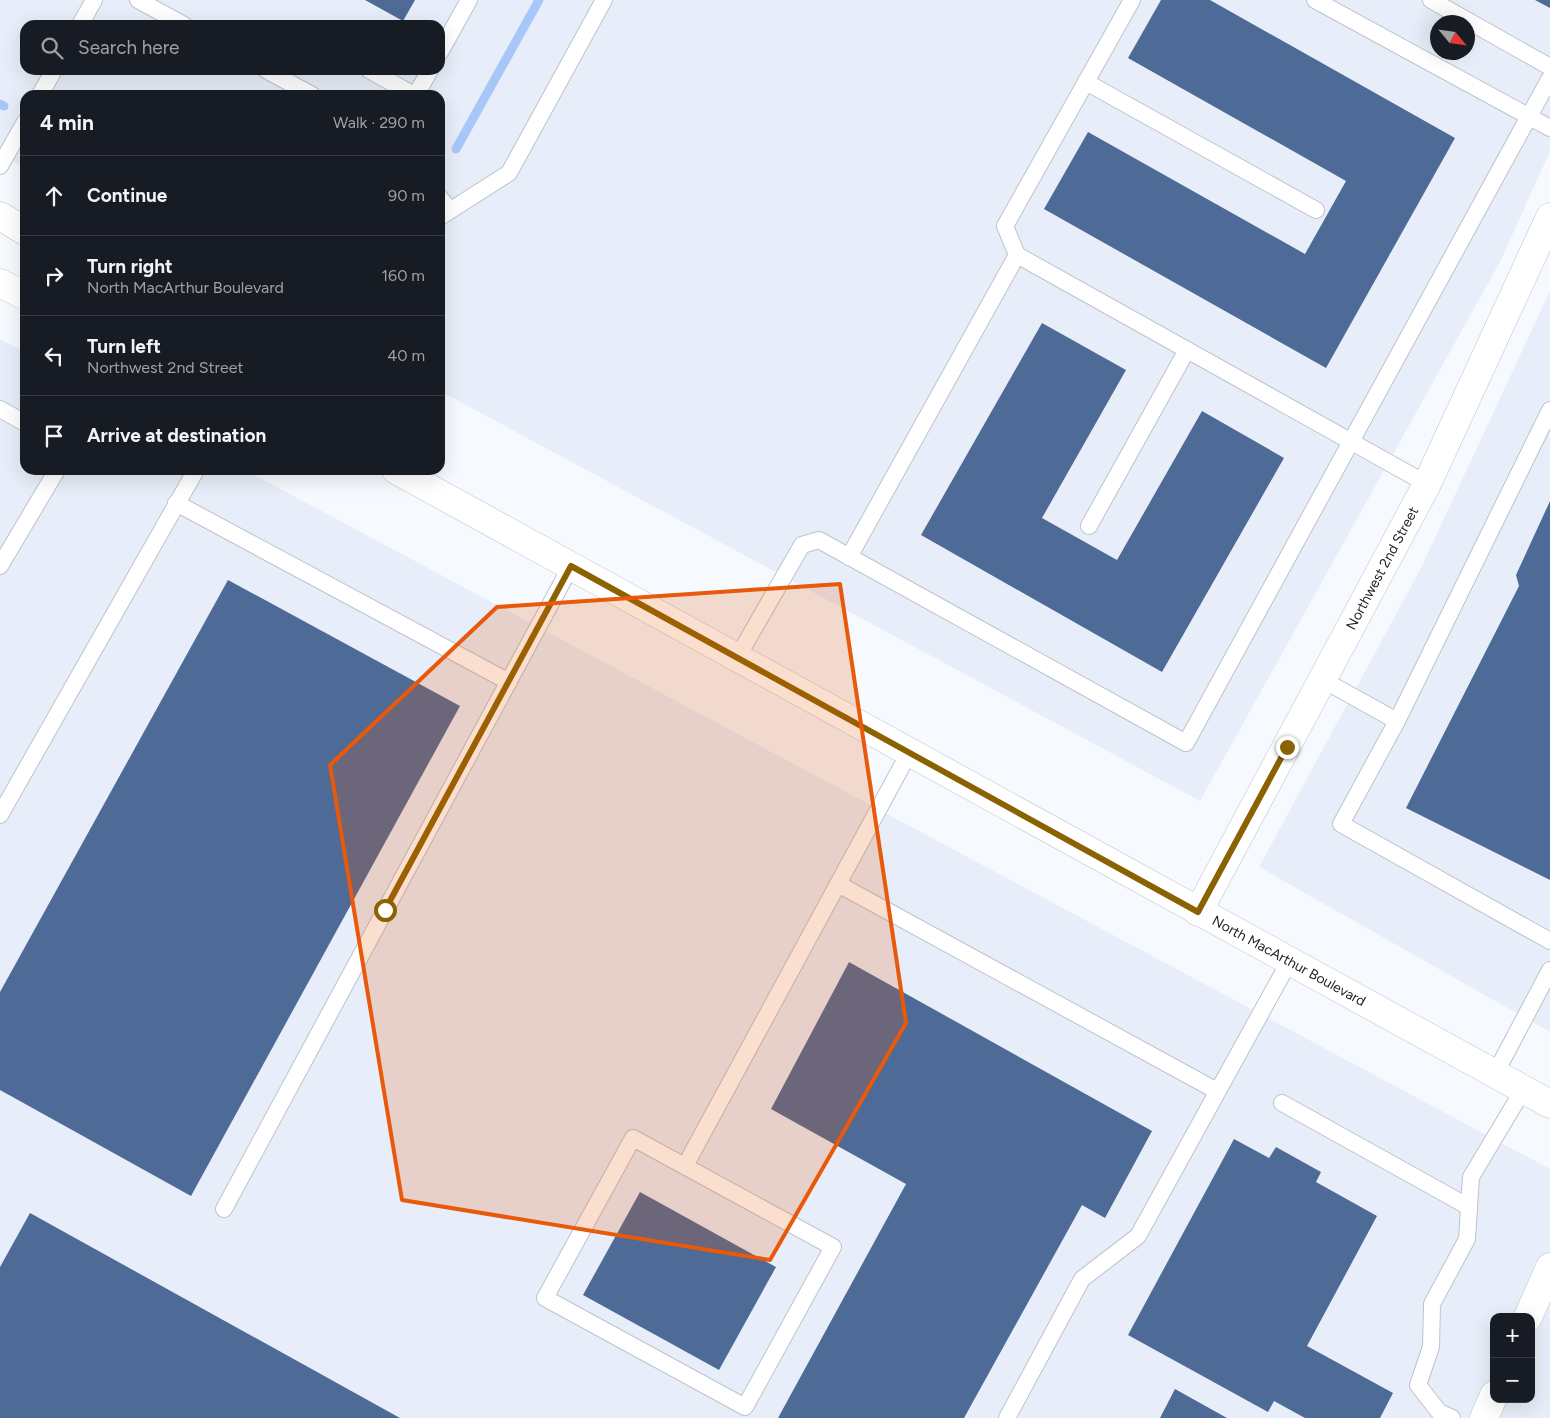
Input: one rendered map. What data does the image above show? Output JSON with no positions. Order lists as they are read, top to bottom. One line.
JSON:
{"streets":{"main road":["Northwest 2nd Street","North MacArthur Boulevard"]},"crossings":[["Northwest 2nd Street","North MacArthur Boulevard"]],"north":"bottom right","page":{"search":"Search here","heading":["4 min","Walk · 290 m"],"list":[["Continue","90 m"],["Turn right","North MacArthur Boulevard","160 m"],["Turn left","Northwest 2nd Street","40 m"],"Arrive at destination"],"map_buttons":["+","−"]}}
